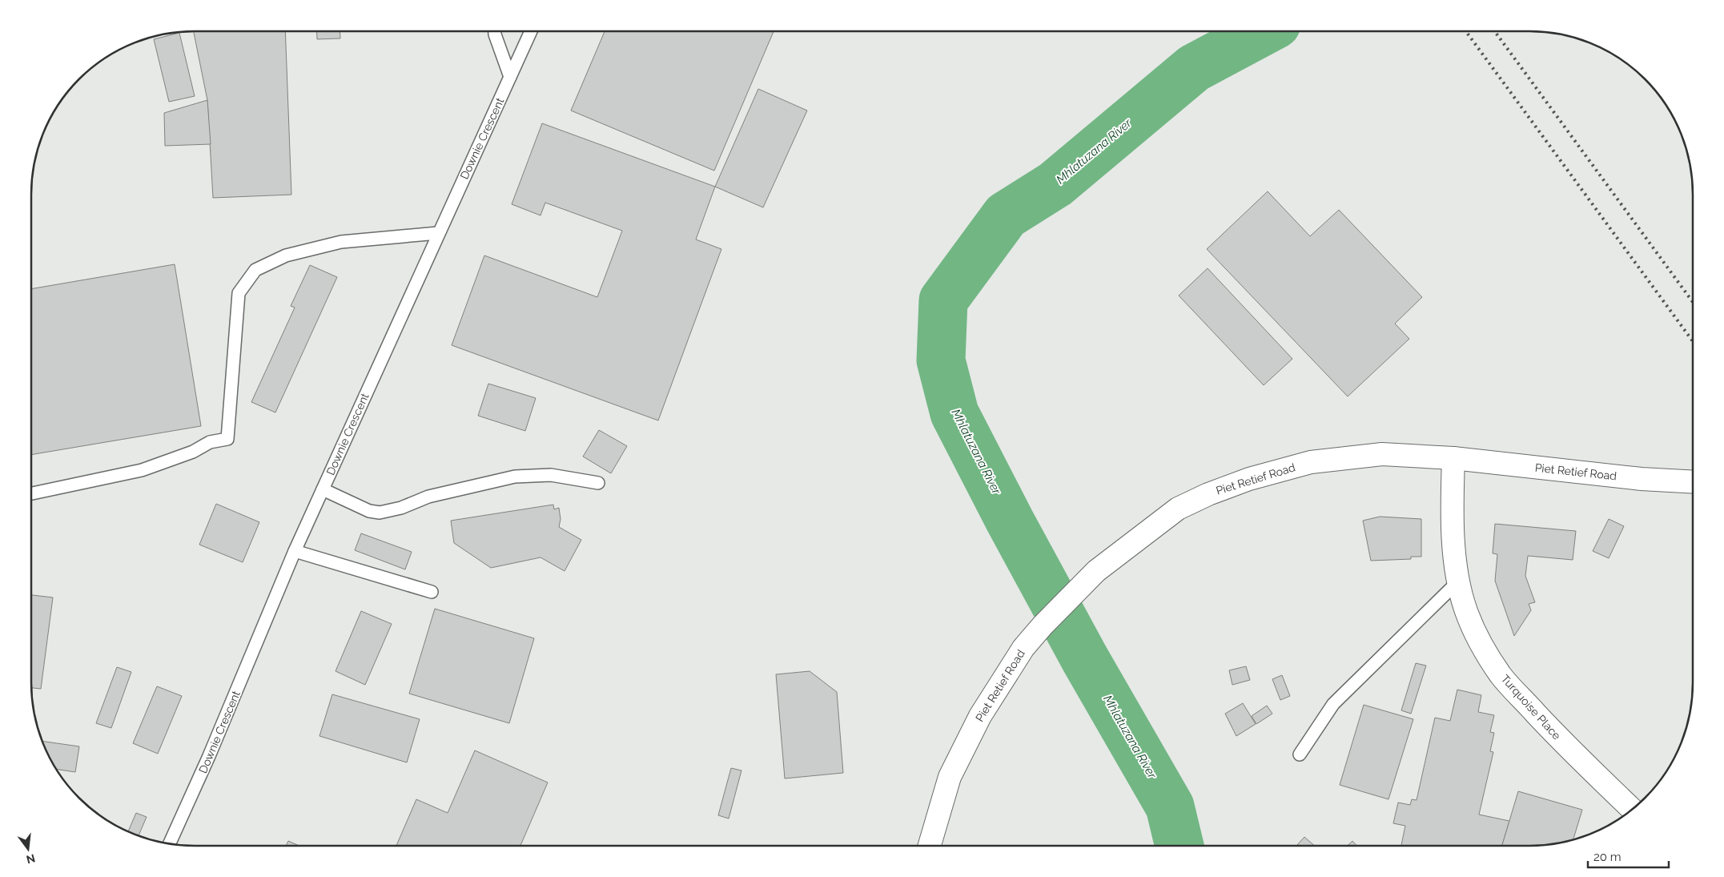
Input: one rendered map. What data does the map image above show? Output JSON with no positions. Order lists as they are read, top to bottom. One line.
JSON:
{"streets":{"street":["Piet Retief Road","Turquoise Place"],"lane":["Downie Crescent"]},"crossings":[["Piet Retief Road","Turquoise Place"]],"water":["Mhlatuzana River"],"scale_bar":"20 m","north":"bottom"}
